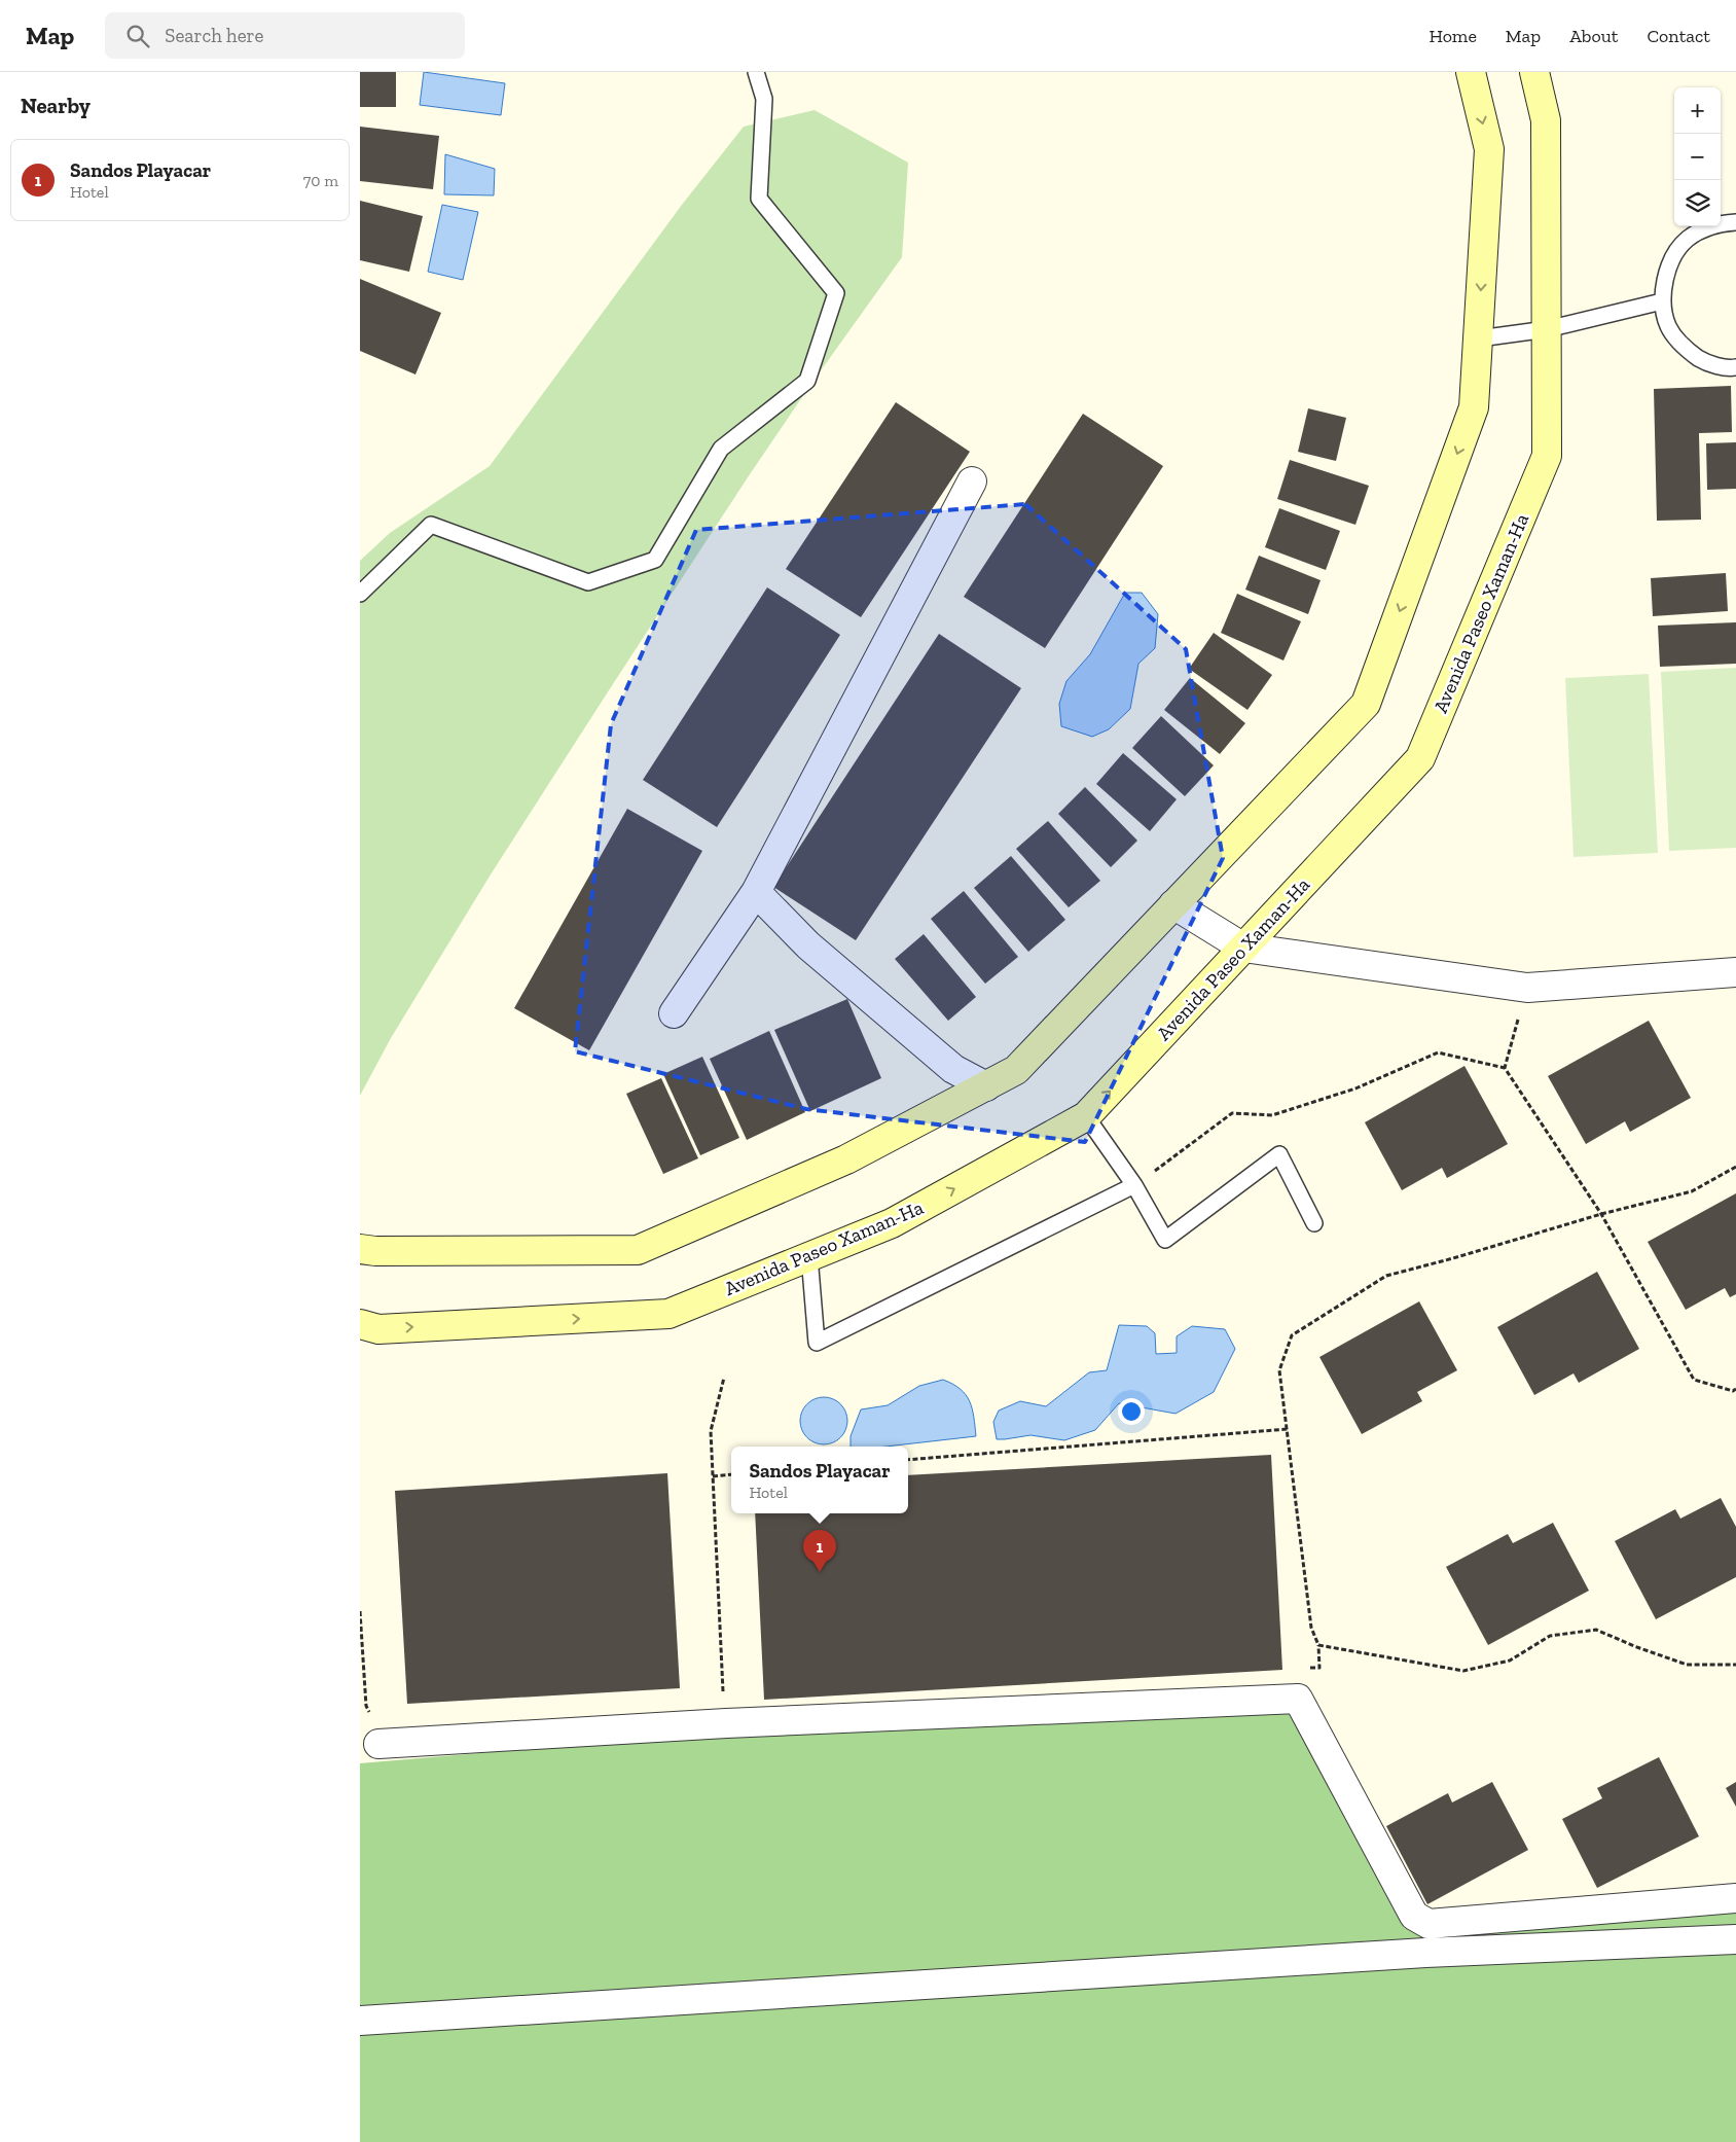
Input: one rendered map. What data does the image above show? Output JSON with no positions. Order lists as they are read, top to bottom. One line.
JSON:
{"streets":{"main road":["Avenida Paseo Xaman-Ha"]},"page":{"header":"Map","search":"Search here","nav":["Home","Map","About","Contact"],"heading":"Nearby","map_buttons":["+","−"],"list":[{"mark":"1","name":"Sandos Playacar","note":"Hotel","value":"70 m"}],"popup":["Sandos Playacar","Hotel"],"pins":"1"}}
